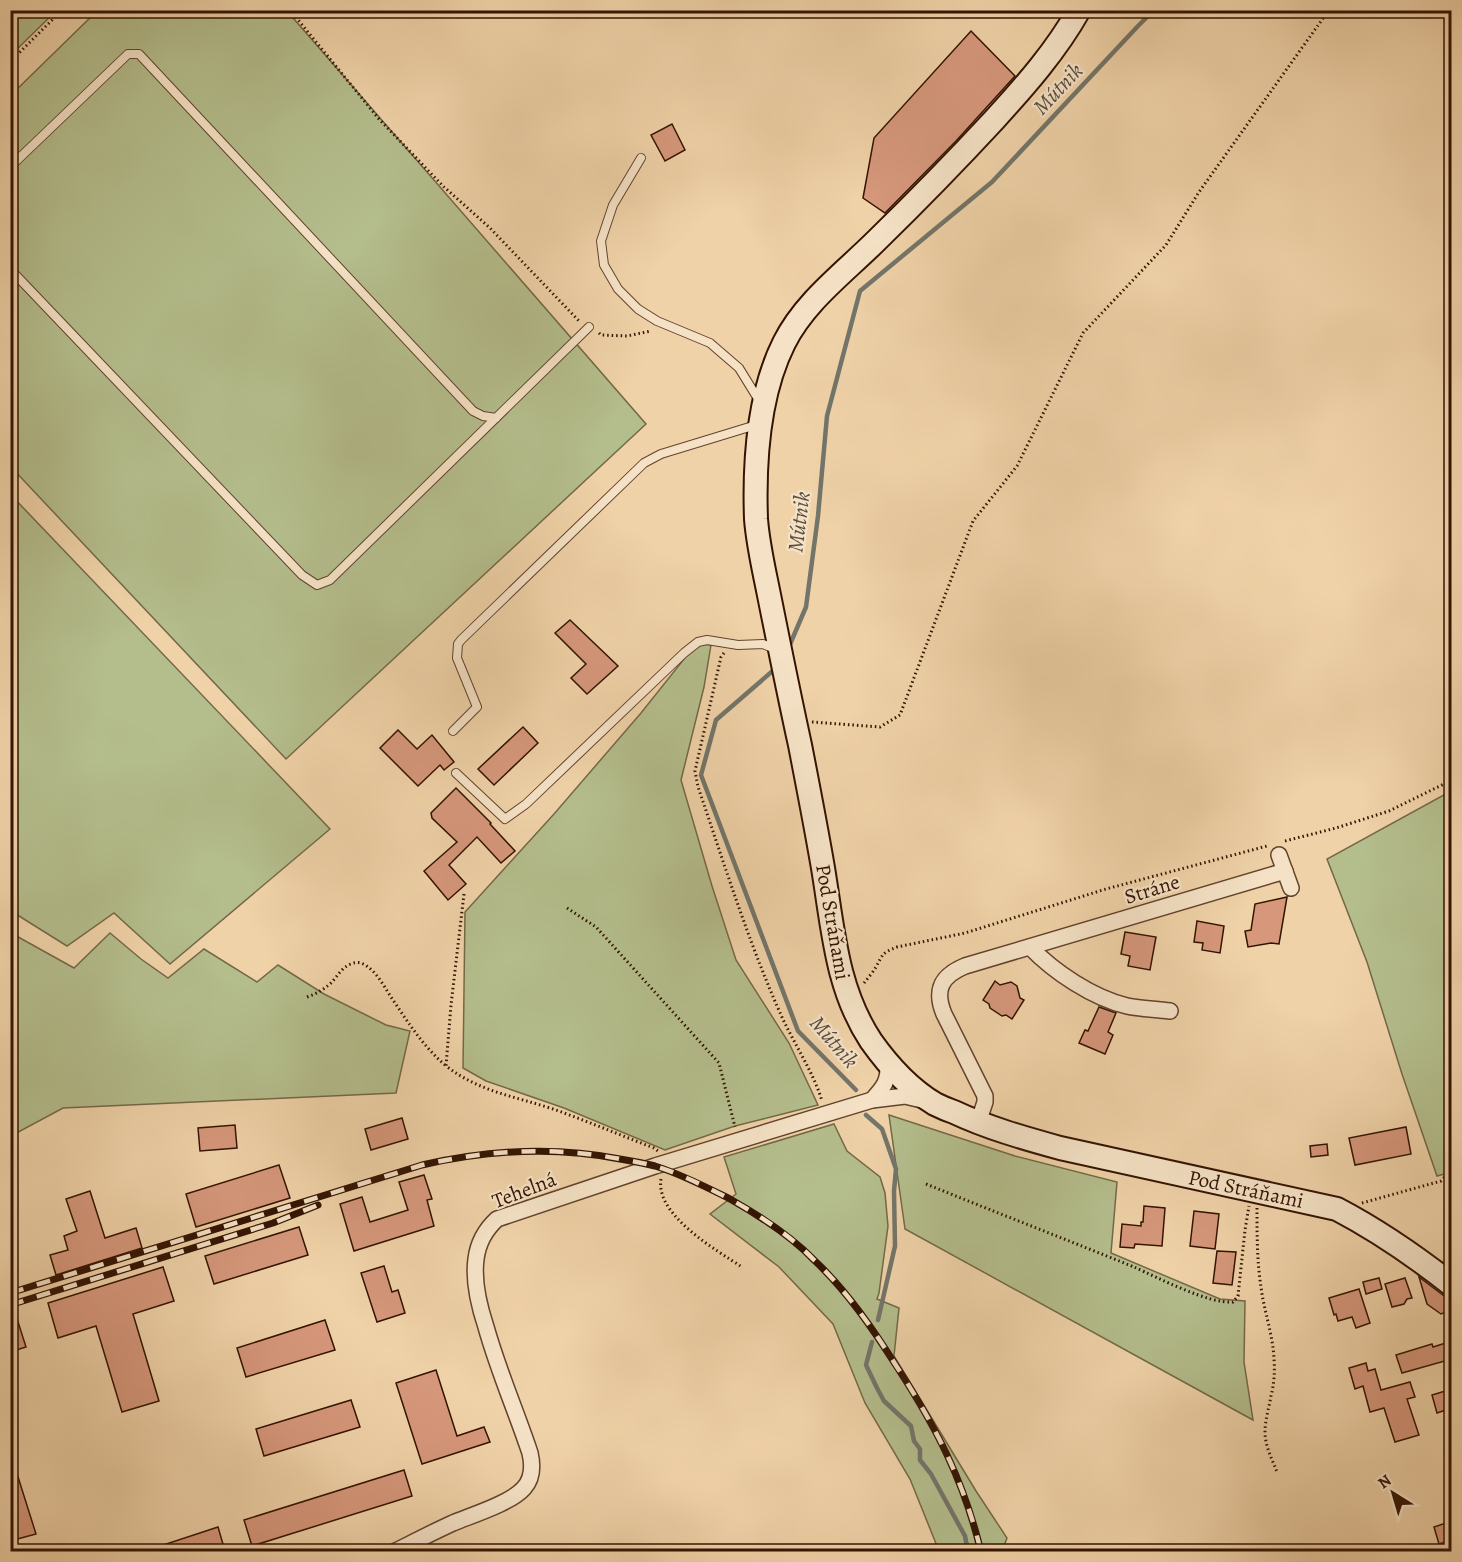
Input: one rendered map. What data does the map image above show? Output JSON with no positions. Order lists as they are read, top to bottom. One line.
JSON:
{"streets":{"street":["Stráne","Pod Stráňami","Tehelná"]},"crossings":[["Stráne","Pod Stráňami"],["Pod Stráňami","Tehelná"]],"water":["Mútnik"],"north":"top left"}
